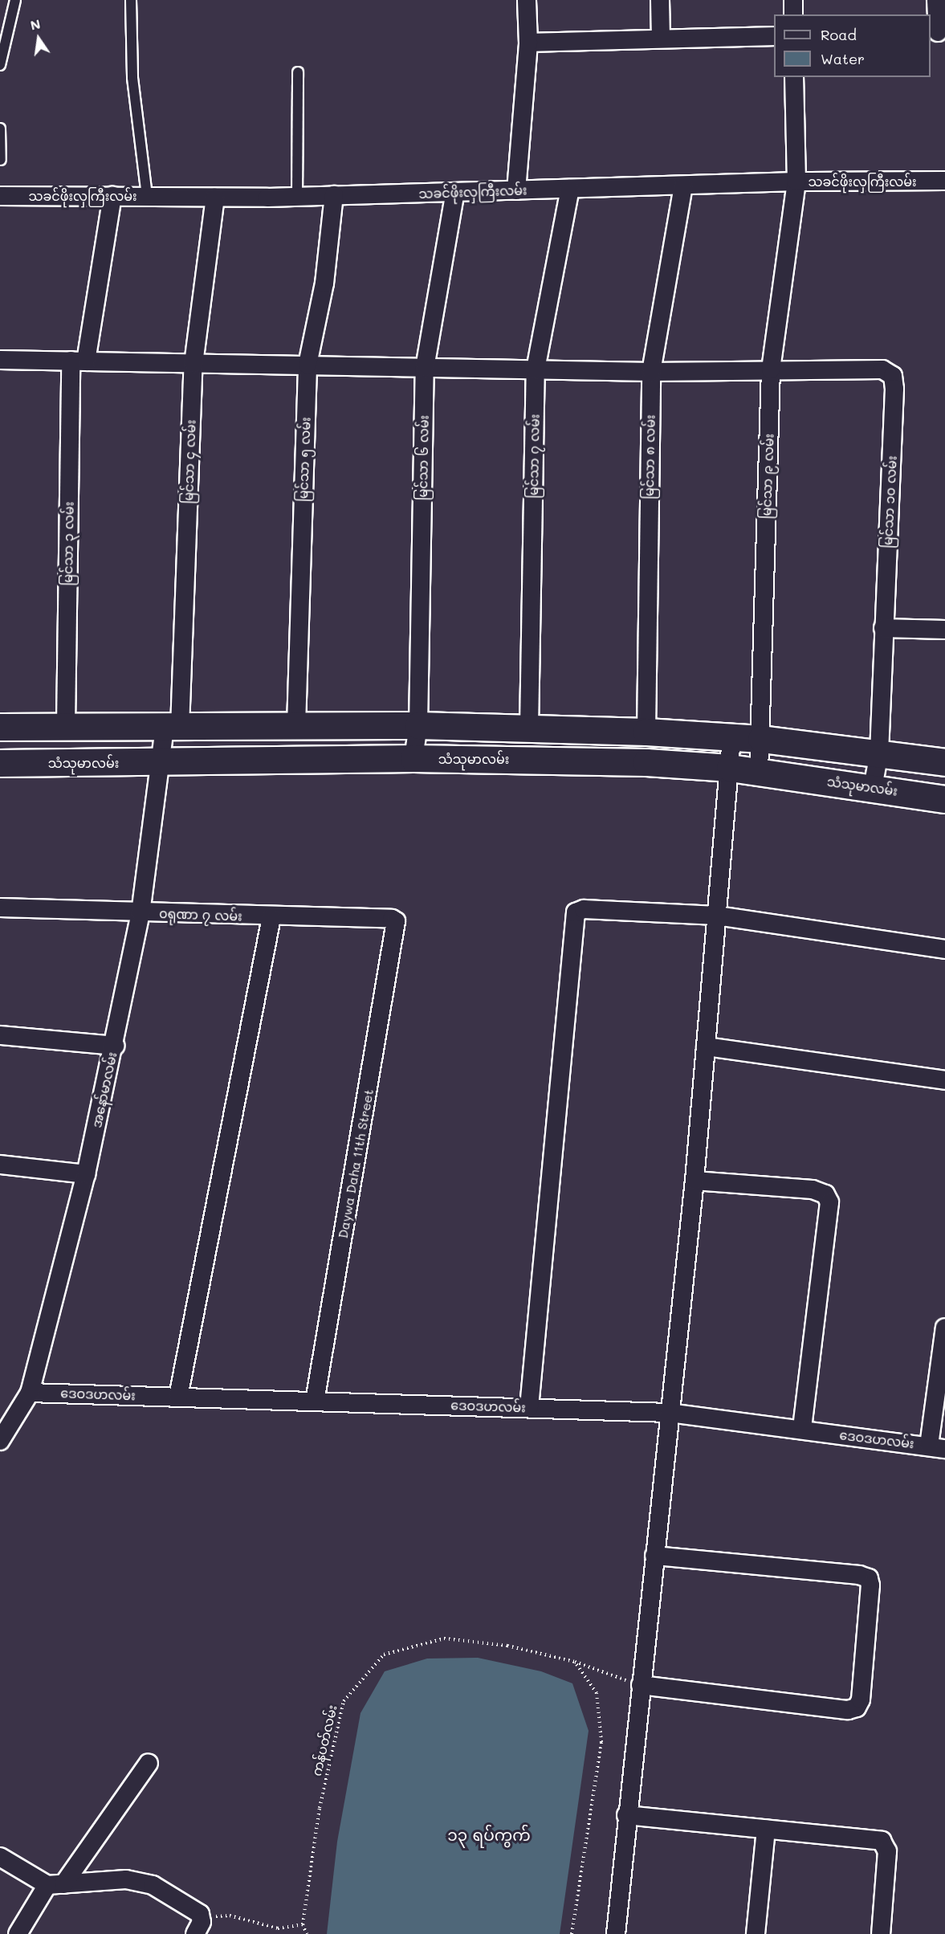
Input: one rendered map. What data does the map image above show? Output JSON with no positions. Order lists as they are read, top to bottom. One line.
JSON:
{"streets":{"main road":["သံသုမာလမ်း"],"street":["သခင်ဖိုးလှကြီးလမ်း","မြင်သာ ၇ လမ်း","မြင်သာ ၈ လမ်း","မြင်သာ ၆ လမ်း","မြင်သာ ၅ လမ်း","မြင်သာ ၄ လမ်း","မြင်သာ ၉ လမ်း","မြင်သာ ၁၀ လမ်း","မြင်သာ ၃ လမ်း","၀ရုဏာ ၇ လမ်း","အနော်မာလမ်း","Daywa Daha 11th Street","ဒေဝဒဟလမ်း"],"path":["ကန်ပတ်လမ်း"]},"crossings":[["သခင်ဖိုးလှကြီးလမ်း","မြင်သာ ၇ လမ်း"],["သခင်ဖိုးလှကြီးလမ်း","မြင်သာ ၈ လမ်း"],["သခင်ဖိုးလှကြီးလမ်း","မြင်သာ ၆ လမ်း"],["သခင်ဖိုးလှကြီးလမ်း","မြင်သာ ၅ လမ်း"],["သခင်ဖိုးလှကြီးလမ်း","မြင်သာ ၄ လမ်း"],["သခင်ဖိုးလှကြီးလမ်း","မြင်သာ ၉ လမ်း"],["သခင်ဖိုးလှကြီးလမ်း","မြင်သာ ၃ လမ်း"],["မြင်သာ ၆ လမ်း","သံသုမာလမ်း"],["မြင်သာ ၄ လမ်း","အနော်မာလမ်း"],["မြင်သာ ၉ လမ်း","မြင်သာ ၁၀ လမ်း"],["မြင်သာ ၉ လမ်း","သံသုမာလမ်း"],["မြင်သာ ၁၀ လမ်း","သံသုမာလမ်း"],["သံသုမာလမ်း","အနော်မာလမ်း"],["၀ရုဏာ ၇ လမ်း","အနော်မာလမ်း"],["၀ရုဏာ ၇ လမ်း","Daywa Daha 11th Street"],["အနော်မာလမ်း","ဒေဝဒဟလမ်း"],["Daywa Daha 11th Street","ဒေဝဒဟလမ်း"]],"districts":["၁၃ ရပ်ကွက်"],"legend":["Road","Water"],"north":"top"}
